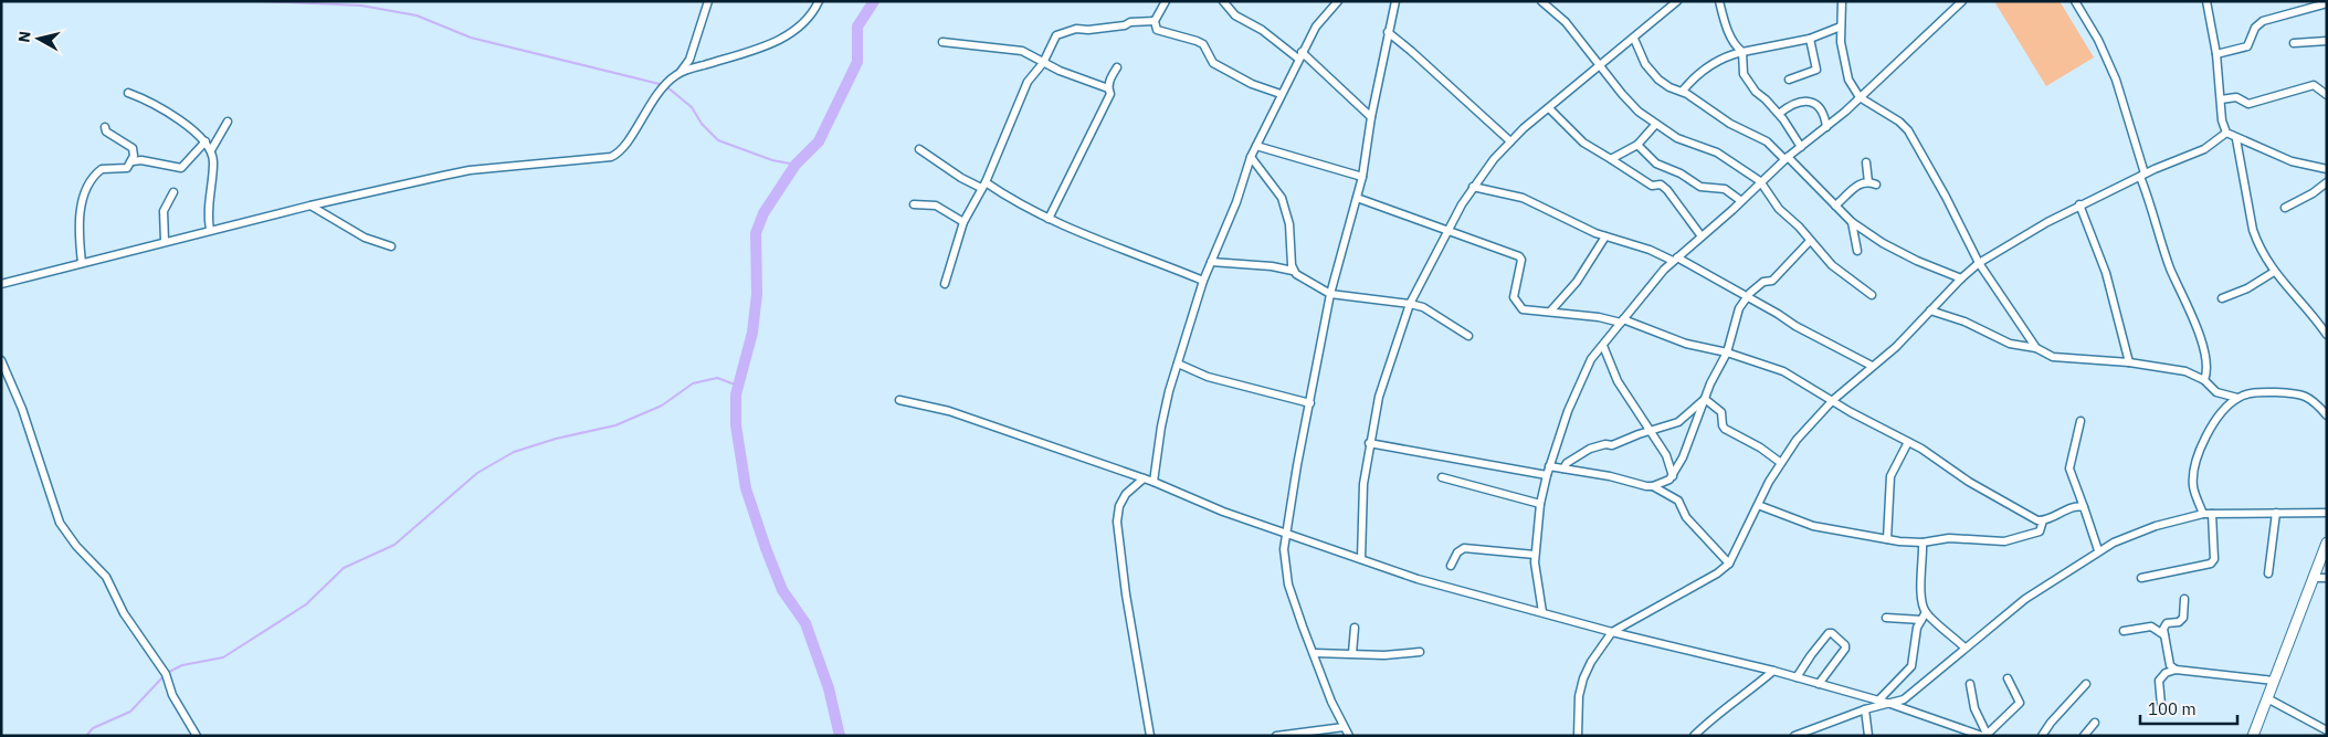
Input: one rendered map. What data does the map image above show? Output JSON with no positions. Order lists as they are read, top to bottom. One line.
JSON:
{"scale_bar":"100 m","north":"left"}
